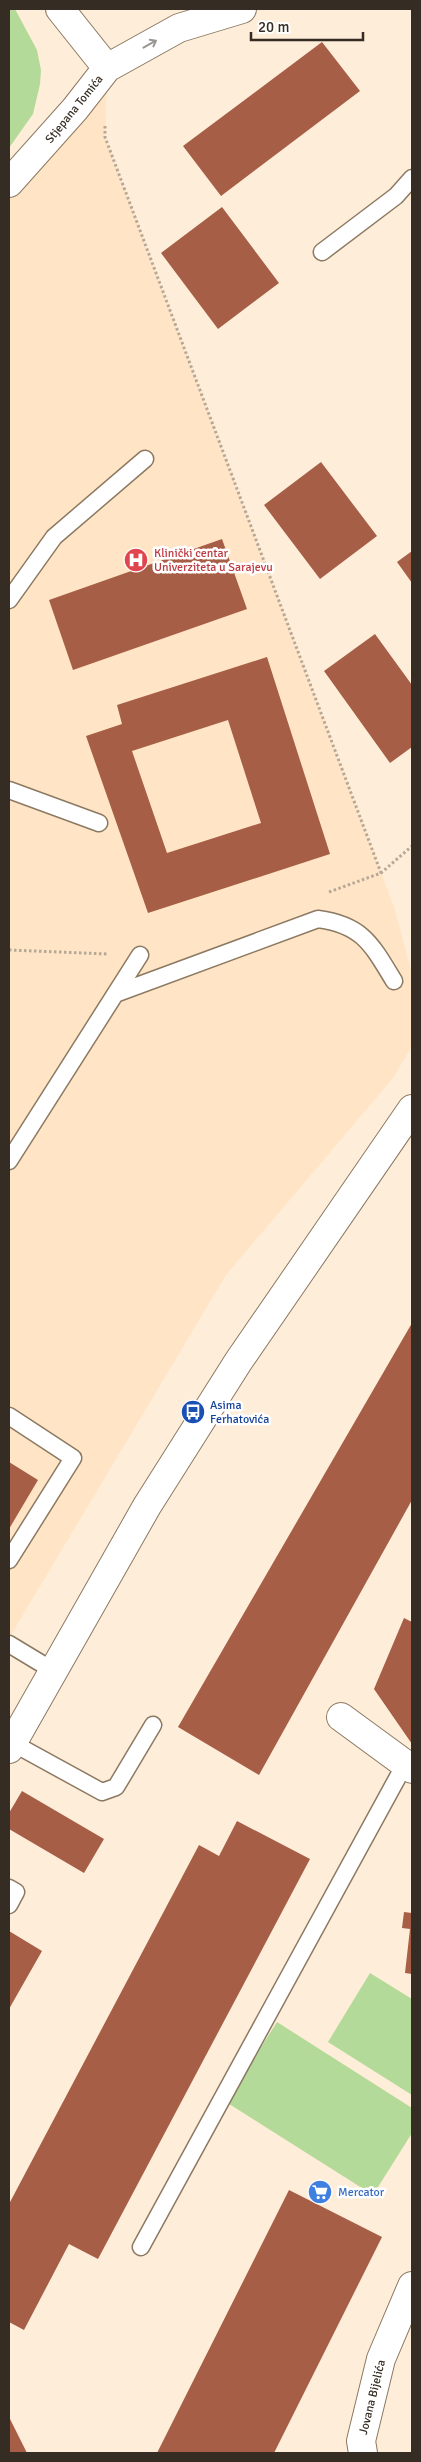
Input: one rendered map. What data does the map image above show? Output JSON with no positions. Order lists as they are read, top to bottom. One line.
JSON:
{"streets":{"street":["Stjepana Tomića","Jovana Bijelića"]},"places":{"hospital":["Klinički centar Univerziteta u Sarajevu"],"bus stop":["Asima Ferhatovića"],"supermarket":["Mercator"]},"scale_bar":"20 m"}
